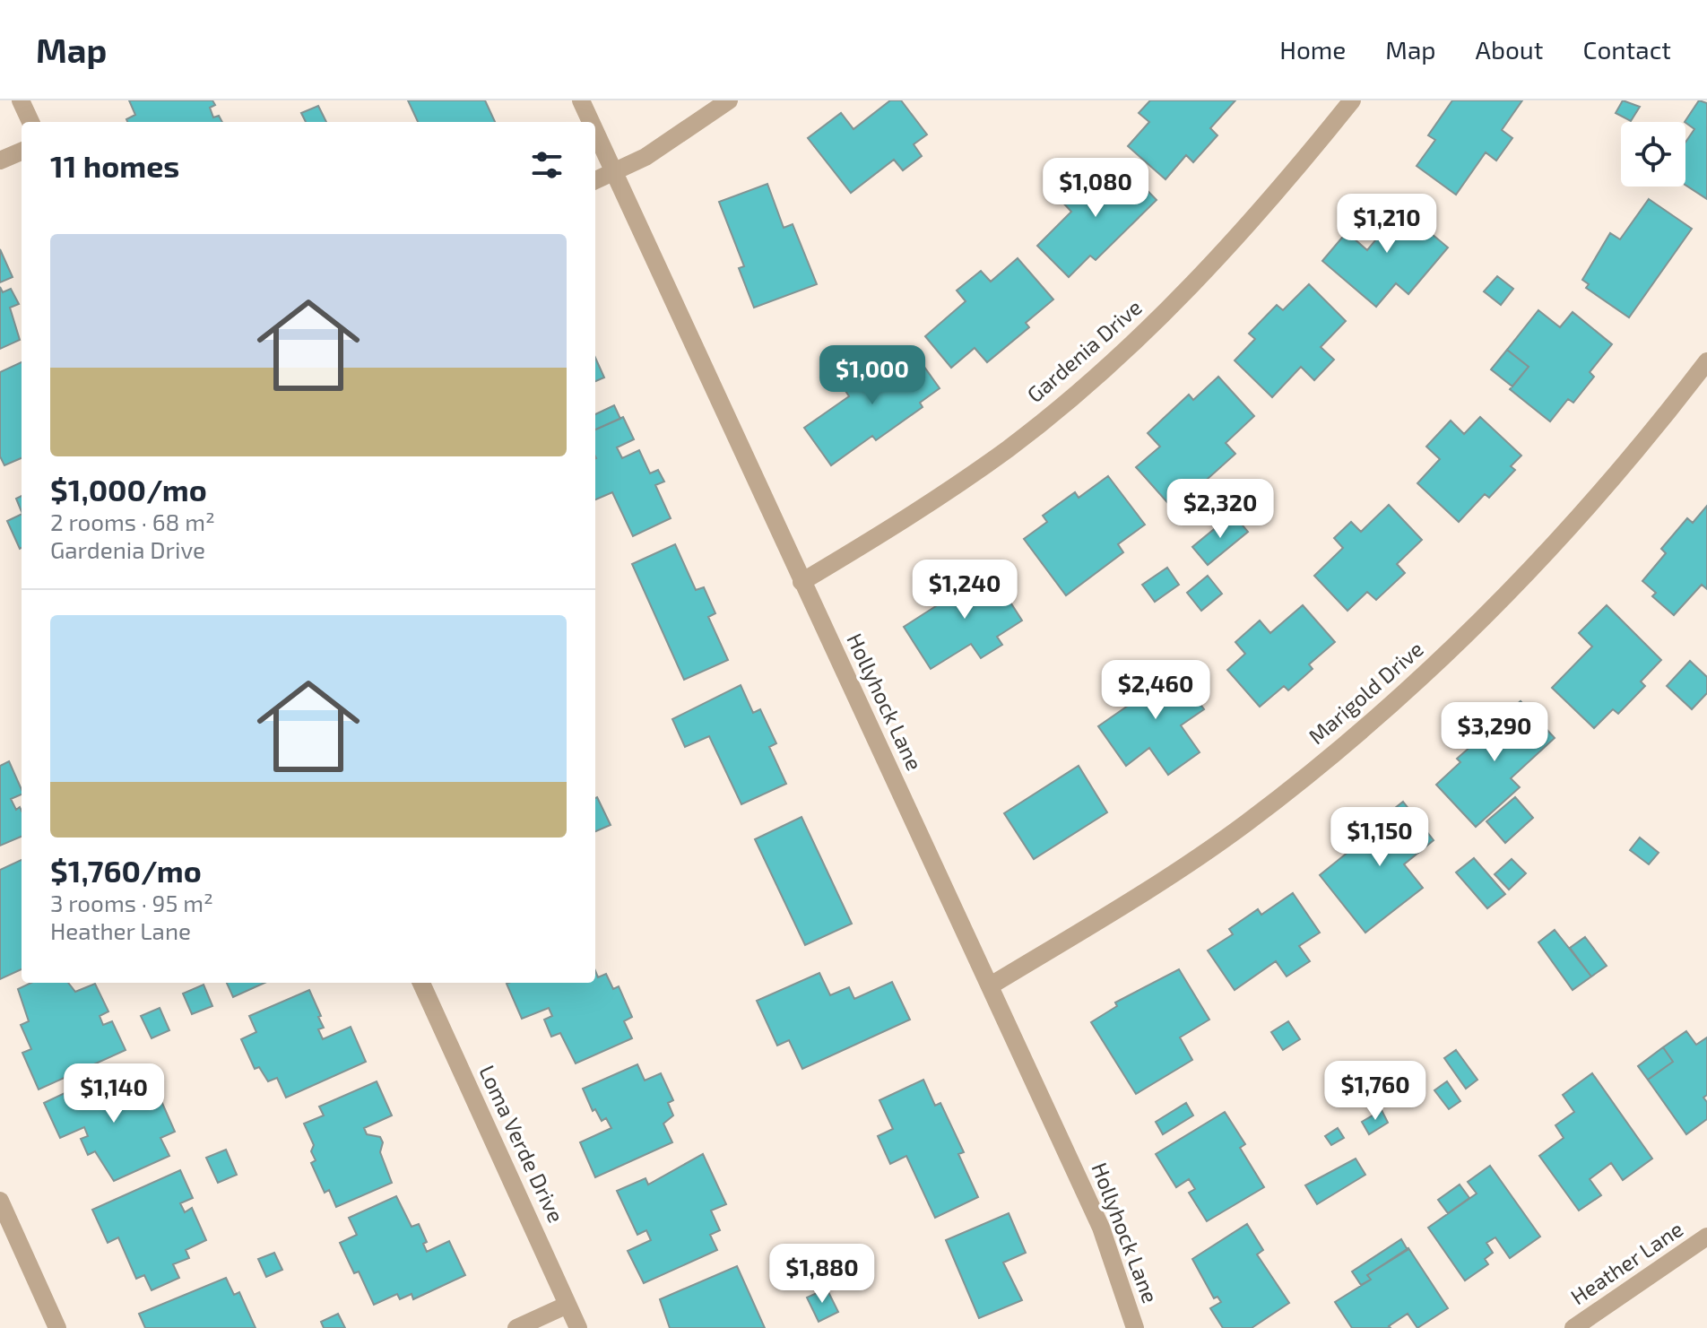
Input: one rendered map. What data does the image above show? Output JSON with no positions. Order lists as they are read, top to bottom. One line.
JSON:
{"streets":{"street":["Gardenia Drive","Marigold Drive","Hollyhock Lane","Loma Verde Drive","Heather Lane"]},"crossings":[["Gardenia Drive","Hollyhock Lane"],["Marigold Drive","Hollyhock Lane"]],"page":{"header":"Map","nav":["Home","Map","About","Contact"],"heading":"11 homes","price":["$1,080","$1,210","$1,000","$2,320","$1,240","$2,460","$3,290","$1,150","$1,760","$1,140","$1,880"],"list":[{"name":"$1,000/mo","note":"2 rooms · 68 m² · Gardenia Drive"},{"name":"$1,760/mo","note":"3 rooms · 95 m² · Heather Lane"}]}}
